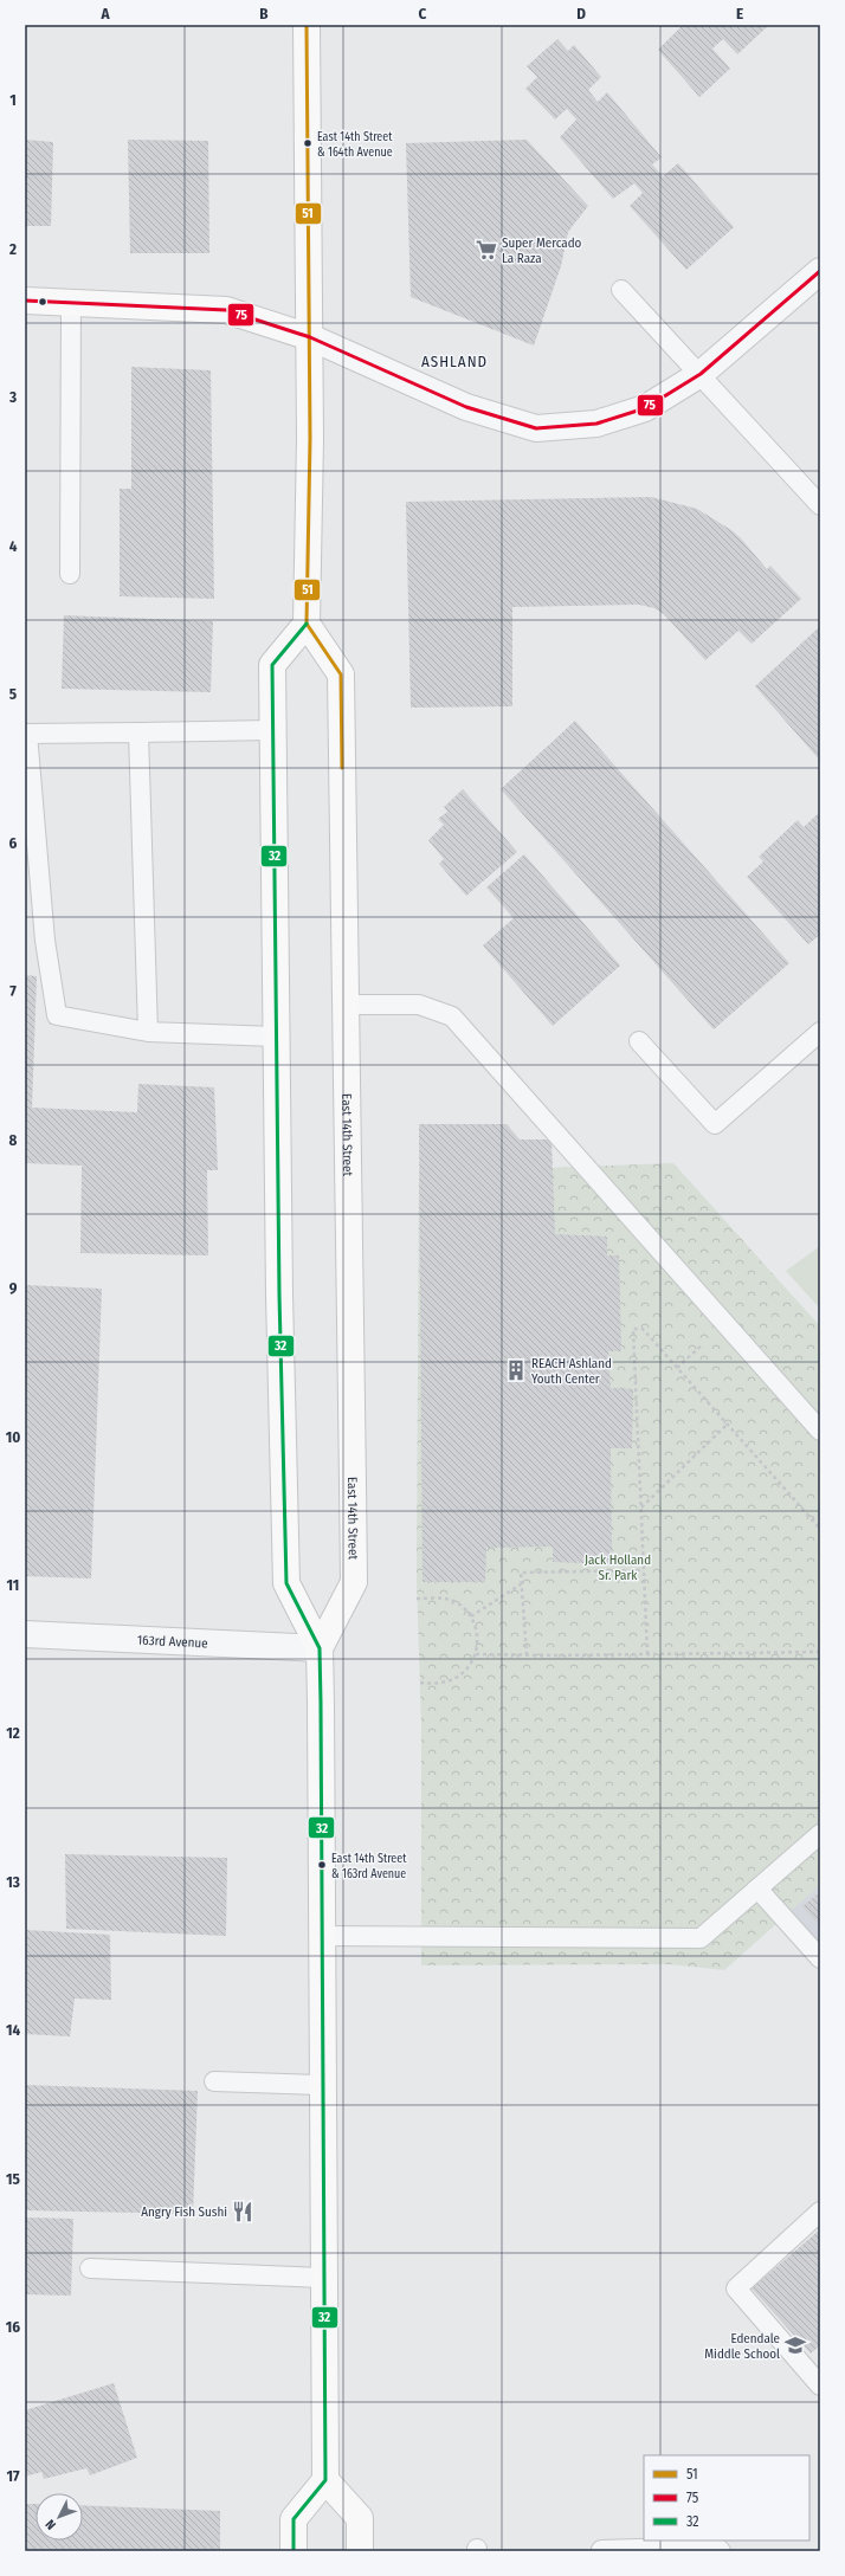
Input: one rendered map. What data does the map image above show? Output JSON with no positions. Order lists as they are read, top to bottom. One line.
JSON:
{"streets":{"main road":["East 14th Street"],"street":["163rd Avenue"]},"crossings":[["East 14th Street","163rd Avenue"]],"districts":["ASHLAND"],"parks":["Jack Holland Sr. Park"],"places":{"other":["East 14th Street & 164th Avenue","East 14th Street & 163rd Avenue"],"supermarket":["Super Mercado La Raza"],"building":["REACH Ashland Youth Center"],"restaurant":["Angry Fish Sushi"],"school or university":["Edendale Middle School"]},"lines":["transit line 51","transit line 75","transit line 32"],"legend":["51","75","32"],"north":"bottom left","grid":{"columns":["A","B","C","D","E"],"rows":["1","2","3","4","5","6","7","8","9","10","11","12","13","14","15","16","17"]}}
